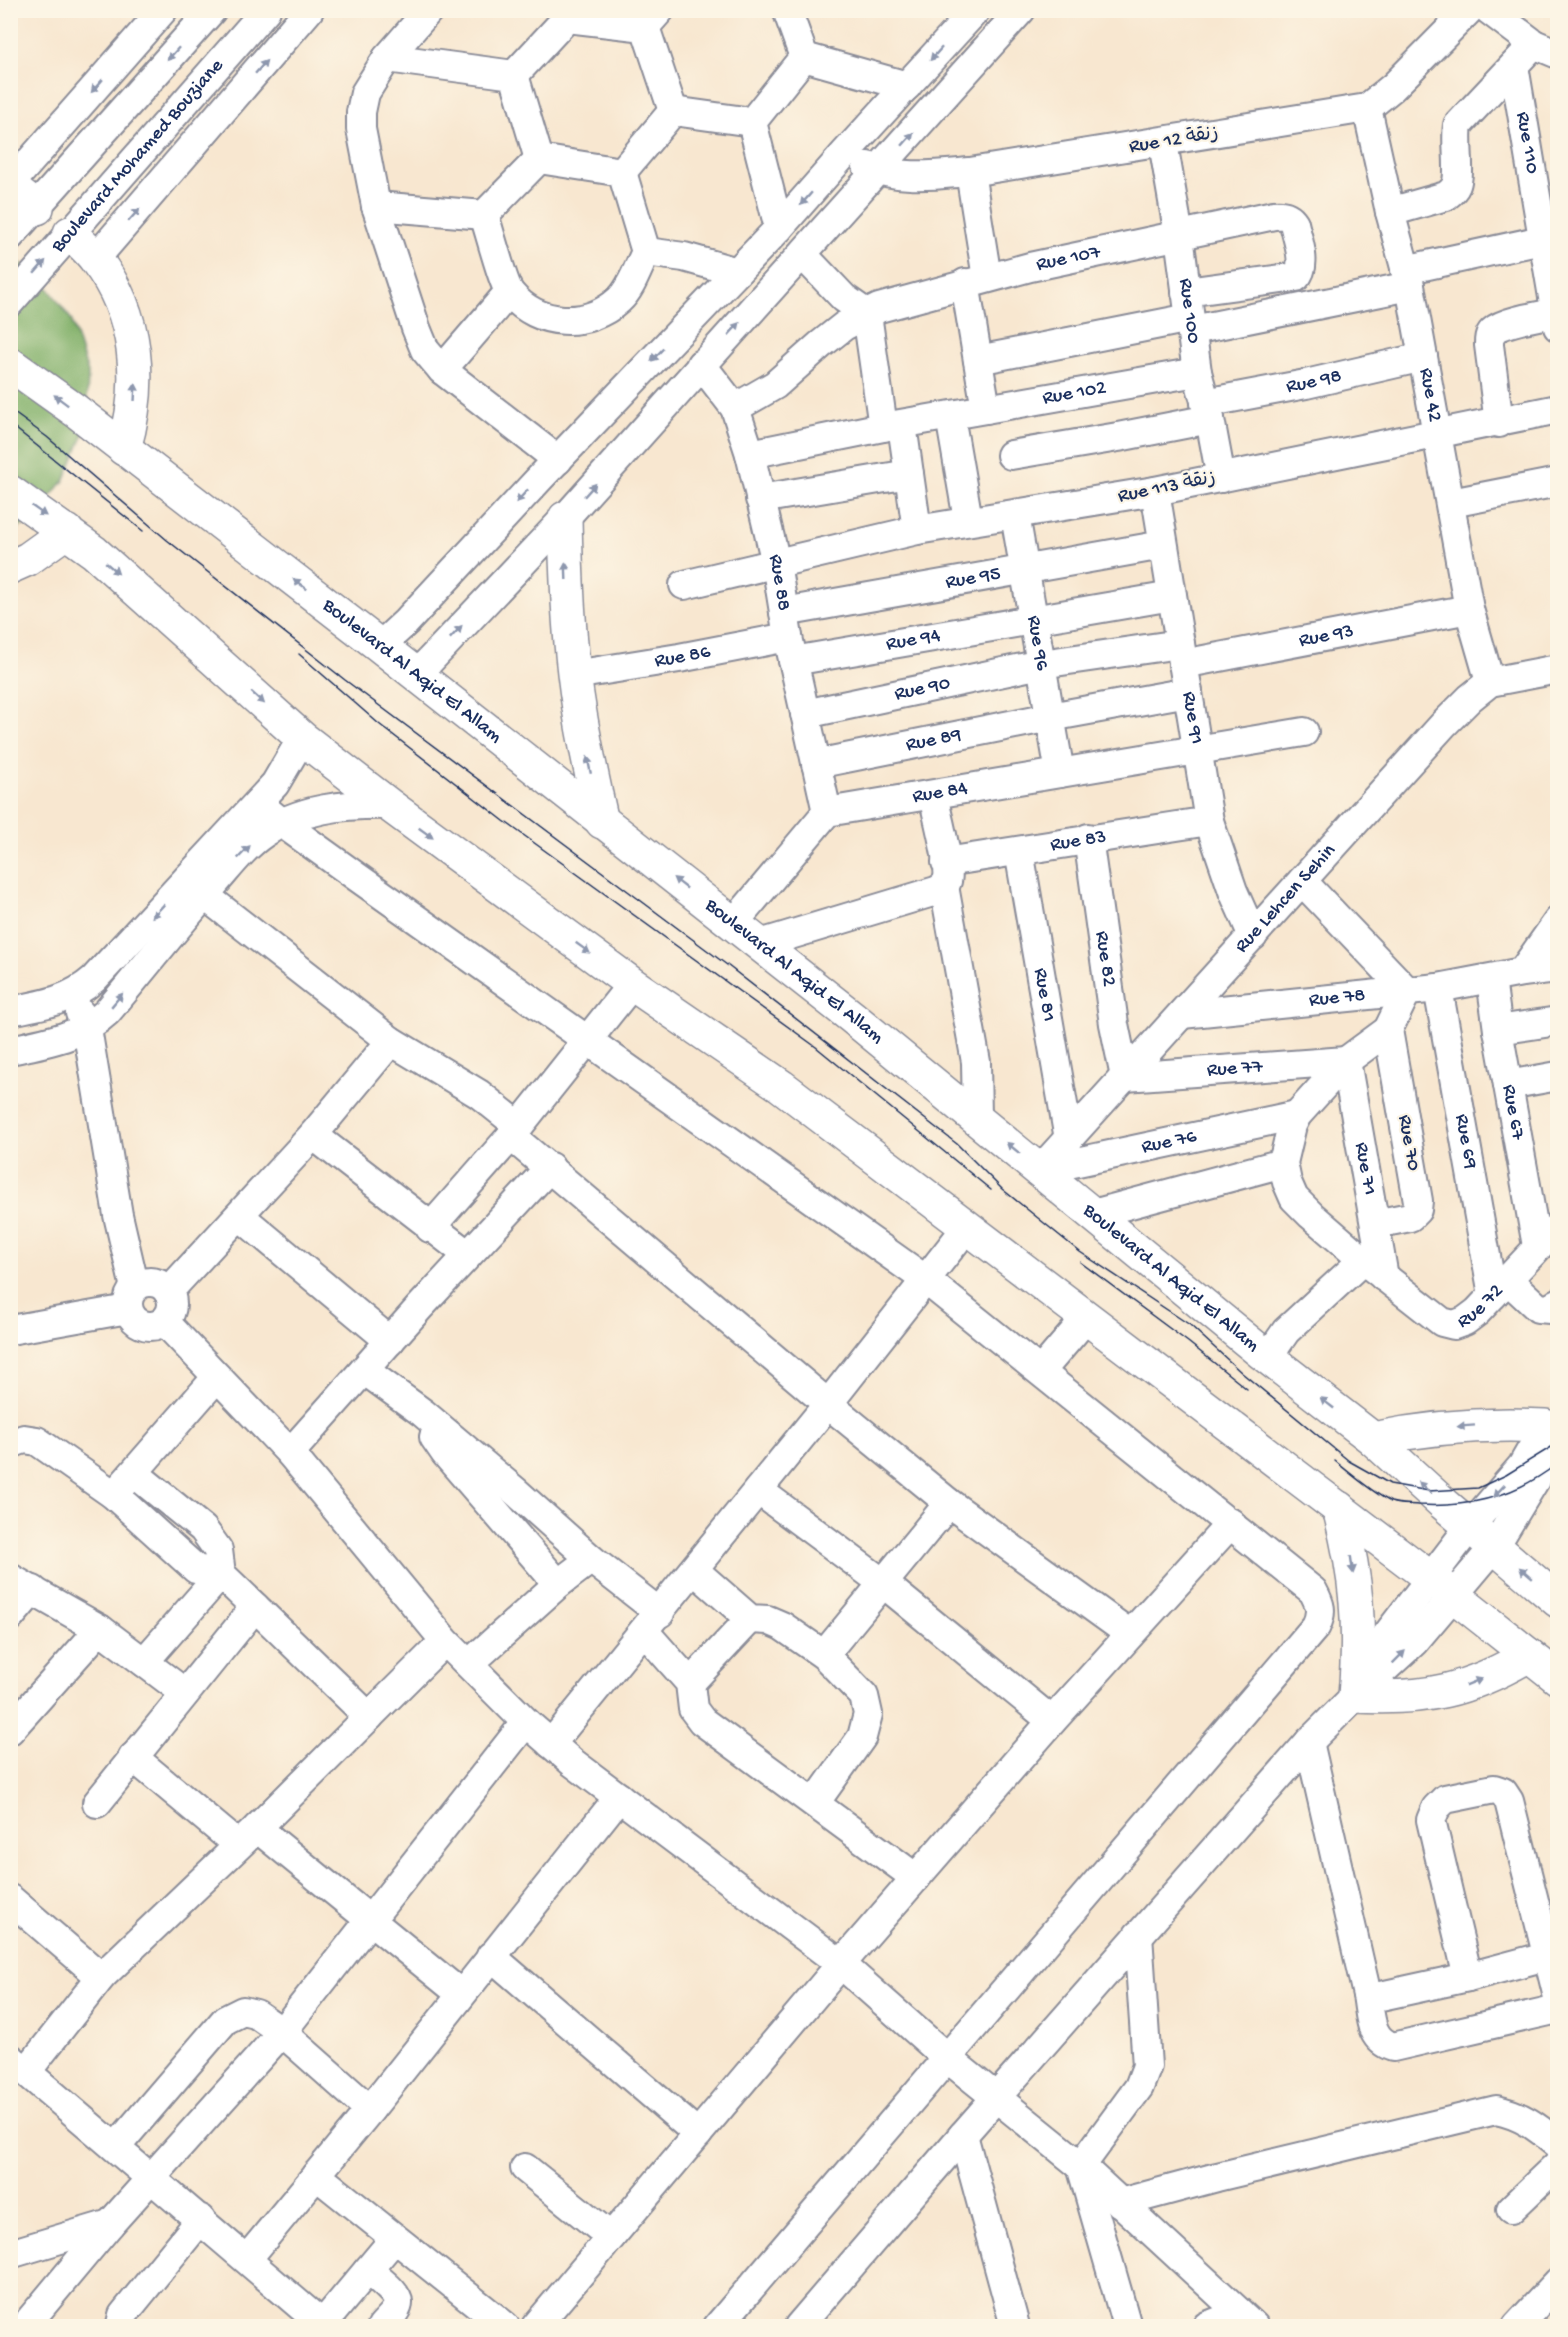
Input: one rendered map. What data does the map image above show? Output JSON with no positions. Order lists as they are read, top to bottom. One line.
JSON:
{"streets":{"main road":["Boulevard Al Aqid El Allam"],"street":["Rue 12 زنقة","Rue 110","Boulevard Mohamed Bouziane","Rue 107","Rue 100","Rue 98","Rue 102","Rue 42","Rue 113 زنقة","Rue 95","Rue 88","Rue 93","Rue 94","Rue 96","Rue 86","Rue 90","Rue 91","Rue 89","Rue 84","Rue 83","Rue Lehcen Sehin","Rue 82","Rue 81","Rue 78","Rue 77","Rue 67","Rue 69","Rue 76","Rue 70","Rue 71","Rue 72"]},"crossings":[["Rue 12 زنقة","Rue 100"],["Rue 12 زنقة","Rue 42"],["Rue 107","Rue 100"],["Rue 107","Rue 88"],["Rue 100","Rue 98"],["Rue 100","Rue 102"],["Rue 100","Rue 113 زنقة"],["Rue 98","Rue 42"],["Rue 102","Rue 88"],["Rue 42","Rue 113 زنقة"],["Rue 42","Rue 93"],["Rue 42","Rue Lehcen Sehin"],["Rue 113 زنقة","Rue 88"],["Rue 113 زنقة","Rue 96"],["Rue 113 زنقة","Rue 91"],["Rue 95","Rue 88"],["Rue 95","Rue 94"],["Rue 95","Rue 96"],["Rue 95","Rue 86"],["Rue 95","Rue 91"],["Rue 88","Rue 94"],["Rue 88","Rue 86"],["Rue 88","Rue 90"],["Rue 88","Rue 89"],["Rue 88","Rue 84"],["Rue 93","Rue 96"],["Rue 93","Rue 90"],["Rue 93","Rue 91"],["Rue 94","Rue 96"],["Rue 94","Rue 86"],["Rue 94","Rue 91"],["Rue 96","Rue 90"],["Rue 96","Rue 89"],["Rue 96","Rue 84"],["Boulevard Al Aqid El Allam","Rue 83"],["Boulevard Al Aqid El Allam","Rue Lehcen Sehin"],["Boulevard Al Aqid El Allam","Rue 76"],["Rue 91","Rue 89"],["Rue 91","Rue 84"],["Rue 91","Rue 83"],["Rue 91","Rue Lehcen Sehin"],["Rue 83","Rue 82"],["Rue 83","Rue 81"],["Rue Lehcen Sehin","Rue 82"],["Rue Lehcen Sehin","Rue 81"],["Rue Lehcen Sehin","Rue 78"],["Rue Lehcen Sehin","Rue 77"],["Rue Lehcen Sehin","Rue 76"],["Rue 82","Rue 77"],["Rue 78","Rue 67"],["Rue 78","Rue 69"],["Rue 77","Rue 71"],["Rue 67","Rue 72"],["Rue 69","Rue 72"],["Rue 70","Rue 71"],["Rue 71","Rue 72"]]}
